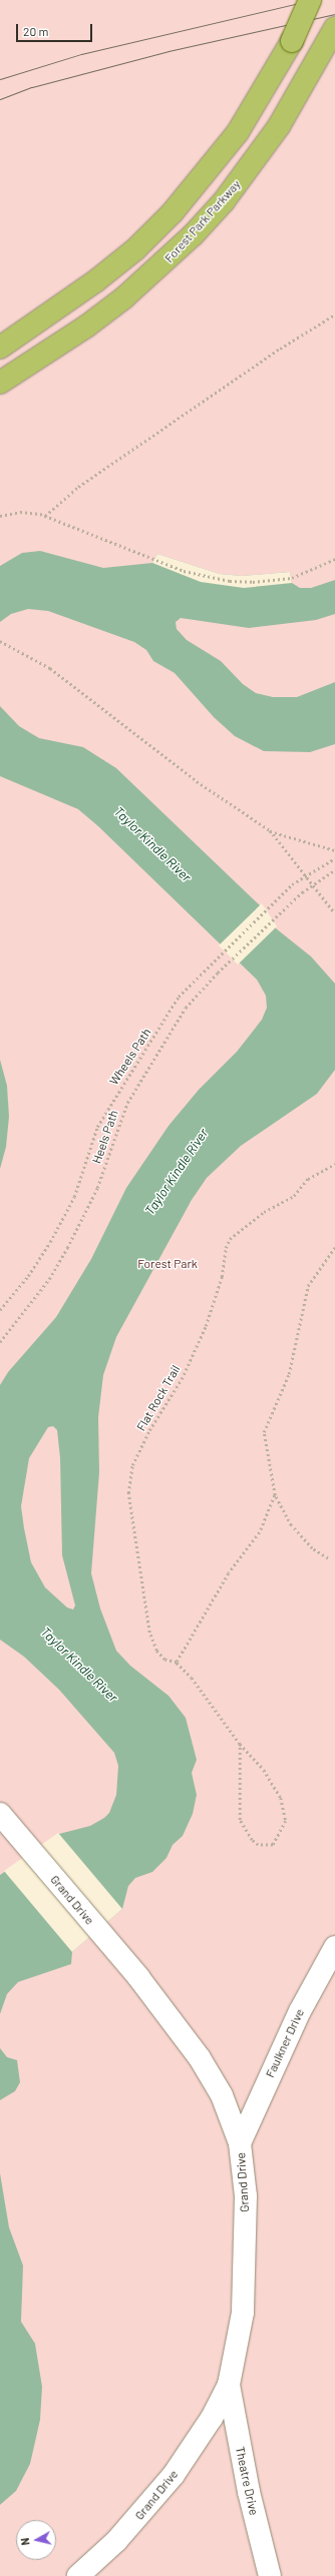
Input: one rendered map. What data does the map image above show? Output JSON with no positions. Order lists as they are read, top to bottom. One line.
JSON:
{"streets":{"main road":["Forest Park Parkway"],"street":["Grand Drive","Faulkner Drive","Theatre Drive"],"path":["Wheels Path","Heels Path","Flat Rock Trail"]},"crossings":[["Grand Drive","Faulkner Drive"],["Grand Drive","Theatre Drive"]],"water":["Taylor Kindle River"],"parks":["Forest Park"],"scale_bar":"20 m","north":"left"}
